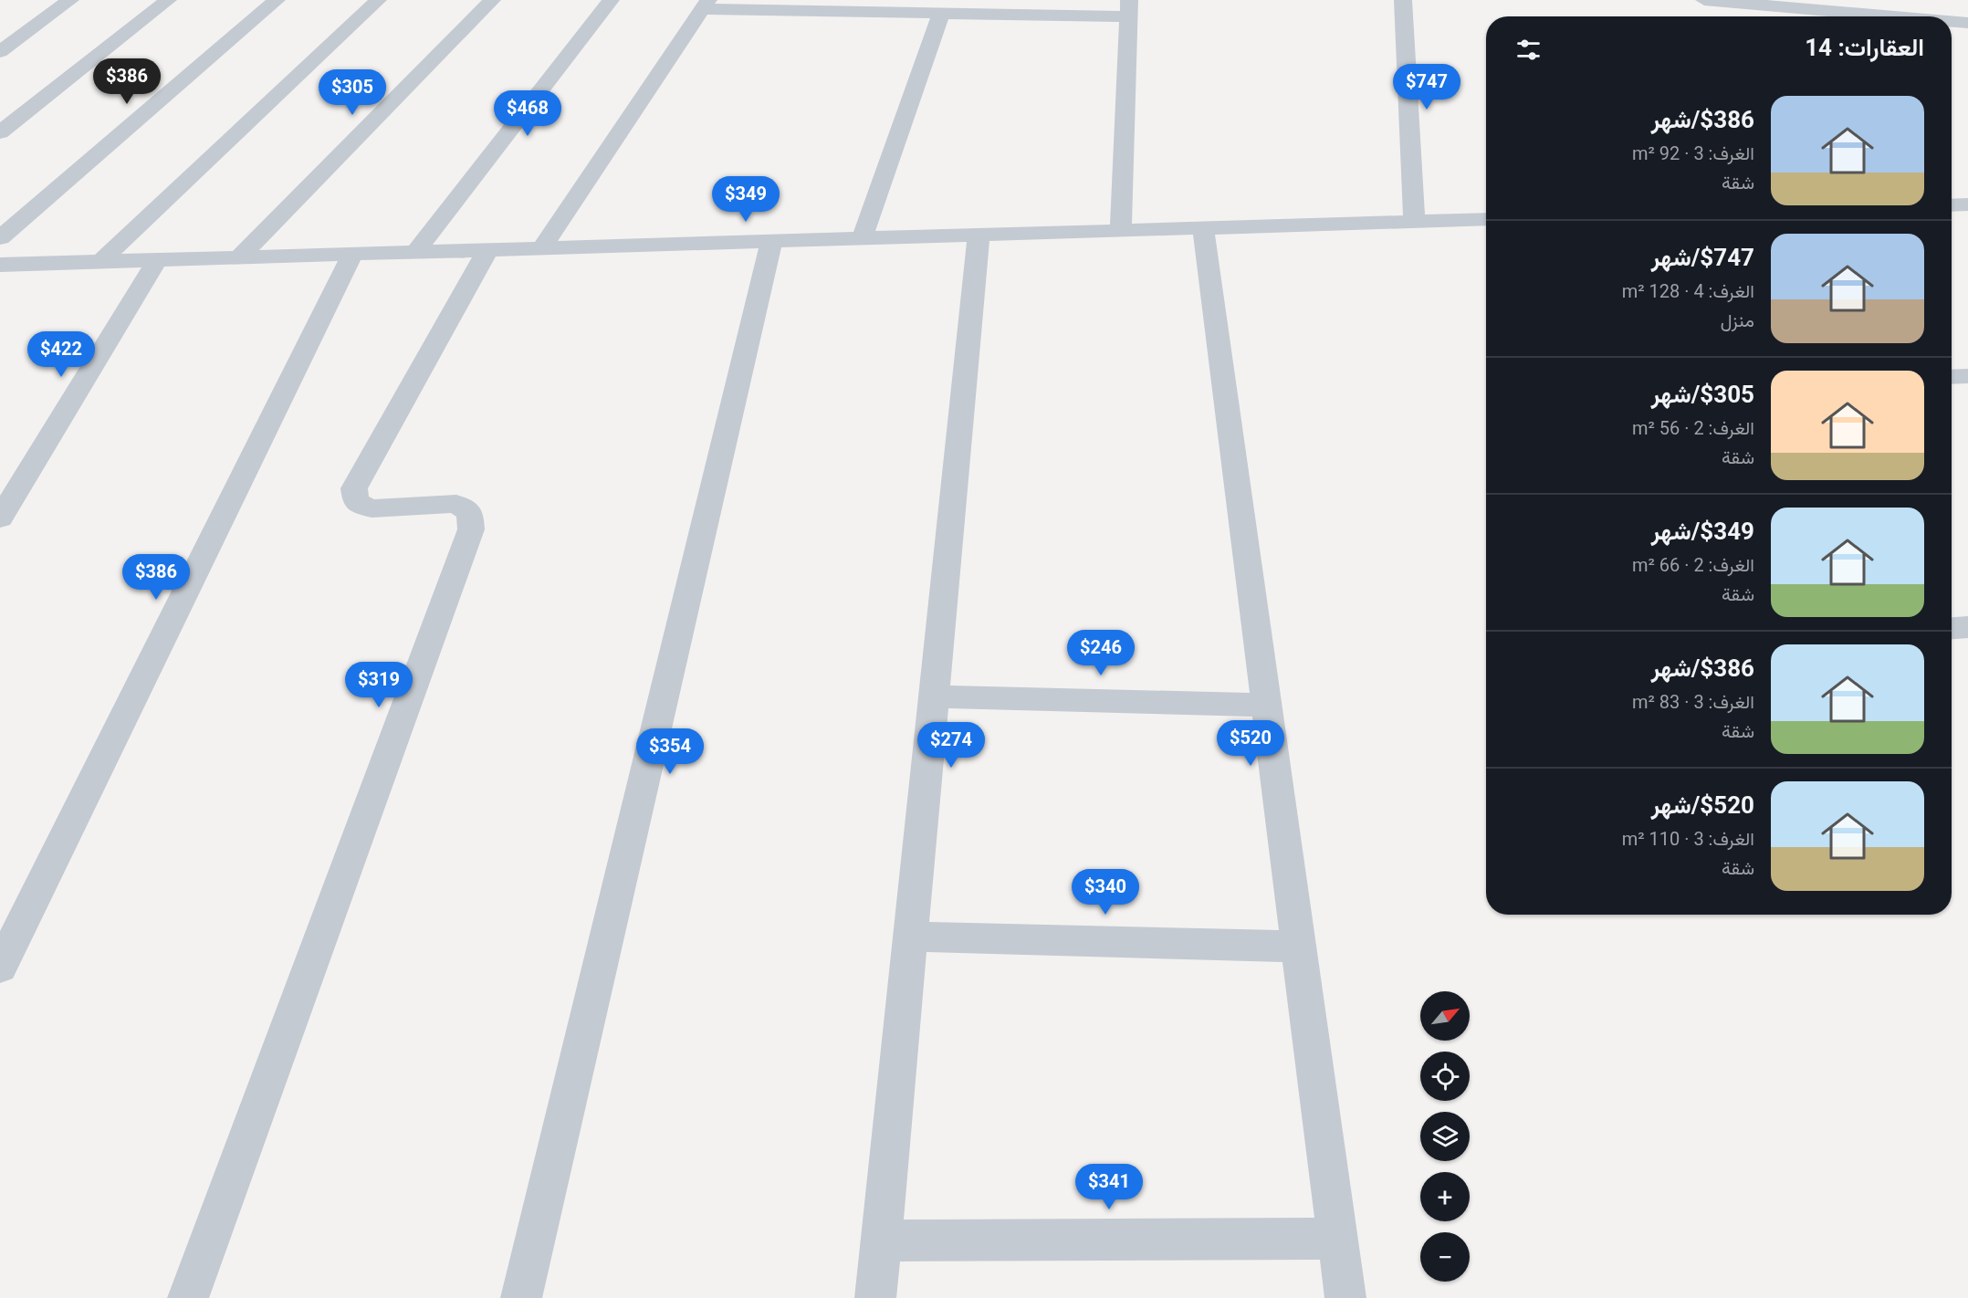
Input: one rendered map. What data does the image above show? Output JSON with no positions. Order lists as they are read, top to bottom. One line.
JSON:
{"north":"top right","page":{"heading":"العقارات: 14","price":["$386","$747","$305","$468","$349","$422","$386","$246","$319","$520","$274","$354","$340","$341"],"list":[{"name":"$386/شهر","note":"الغرف: 3 · 92 m² · شقة"},{"name":"$747/شهر","note":"الغرف: 4 · 128 m² · منزل"},{"name":"$305/شهر","note":"الغرف: 2 · 56 m² · شقة"},{"name":"$349/شهر","note":"الغرف: 2 · 66 m² · شقة"},{"name":"$386/شهر","note":"الغرف: 3 · 83 m² · شقة"},{"name":"$520/شهر","note":"الغرف: 3 · 110 m² · شقة"}],"map_buttons":["+","−"]}}
